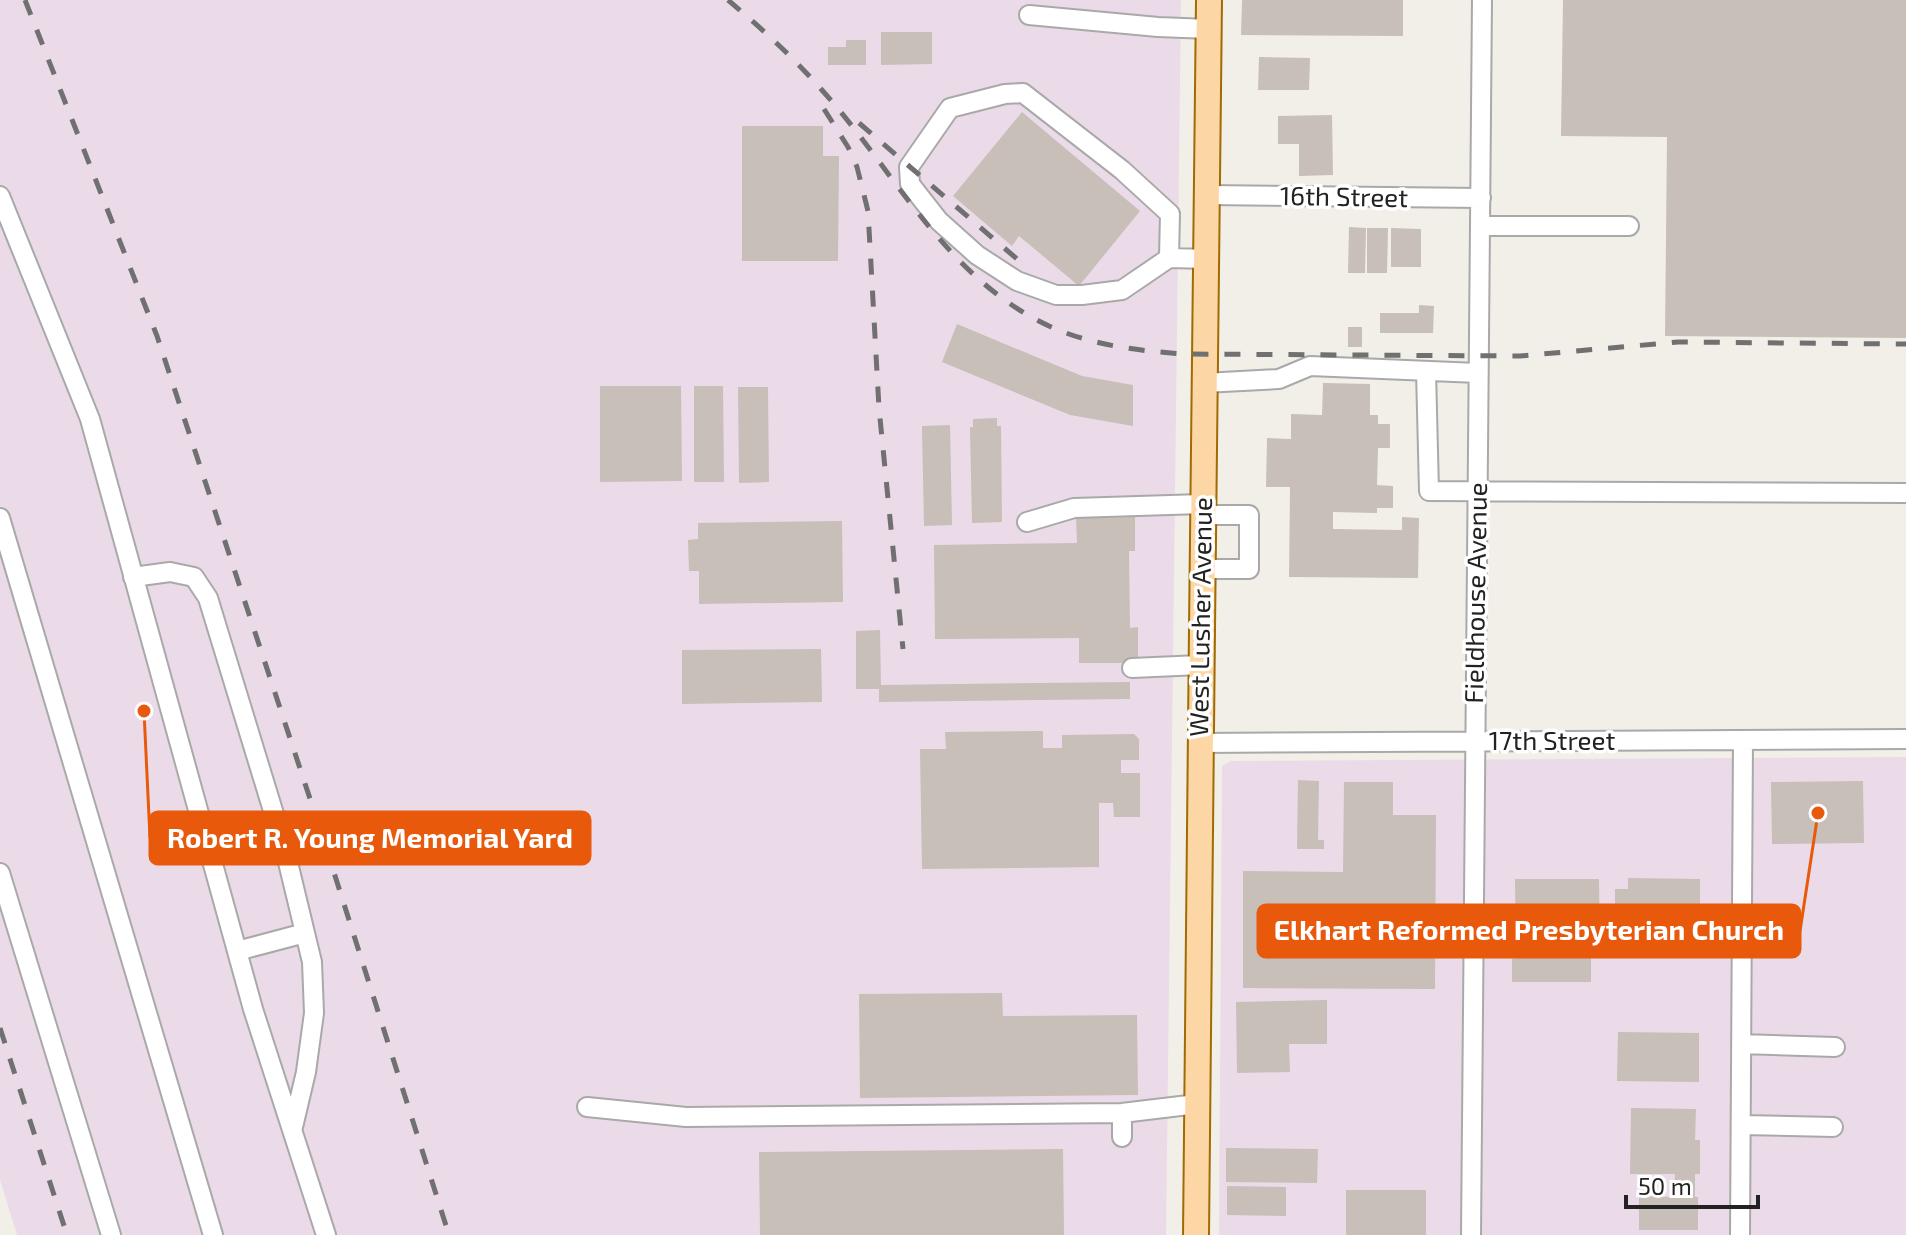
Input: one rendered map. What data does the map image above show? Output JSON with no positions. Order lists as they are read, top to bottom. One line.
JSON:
{"streets":{"main road":["West Lusher Avenue"],"street":["16th Street","Fieldhouse Avenue","17th Street"]},"crossings":[["16th Street","Fieldhouse Avenue"],["16th Street","West Lusher Avenue"],["Fieldhouse Avenue","17th Street"],["West Lusher Avenue","17th Street"]],"places":["Robert R. Young Memorial Yard","Elkhart Reformed Presbyterian Church"],"scale_bar":"50 m"}
